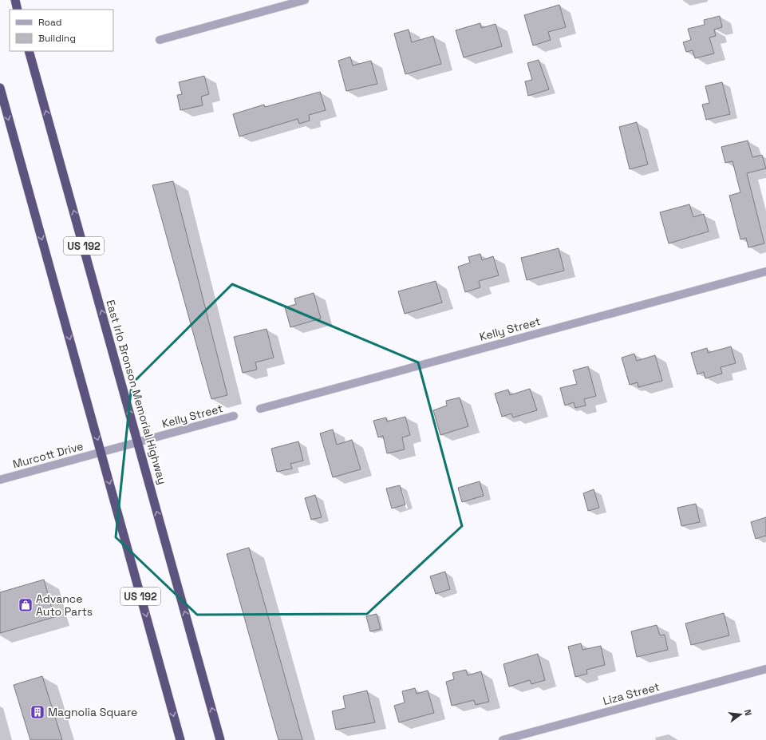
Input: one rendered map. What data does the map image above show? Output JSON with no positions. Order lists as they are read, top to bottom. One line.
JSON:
{"streets":{"highway":["US 192","East Irlo Bronson Memorial Highway"],"street":["Kelly Street","Murcott Drive","Liza Street"]},"crossings":[["US 192","Kelly Street"],["US 192","Murcott Drive"],["Kelly Street","East Irlo Bronson Memorial Highway"],["Kelly Street","Murcott Drive"]],"places":{"shop":["Advance Auto Parts"],"building":["Magnolia Square"]},"legend":["Road","Building"],"north":"right"}
